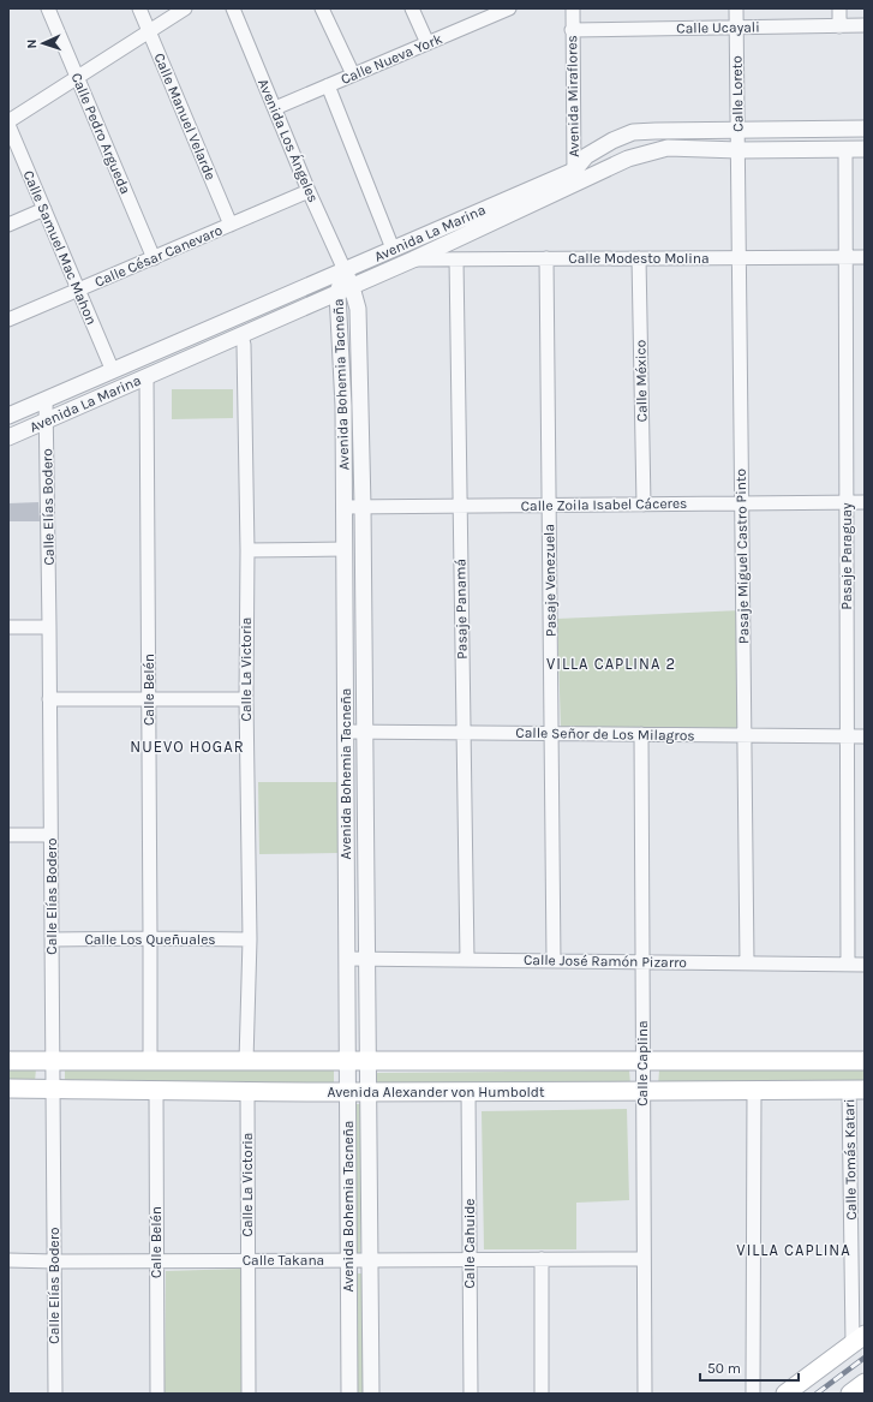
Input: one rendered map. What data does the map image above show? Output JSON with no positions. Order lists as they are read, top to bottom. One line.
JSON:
{"streets":{"main road":["Avenida Alexander von Humboldt"],"street":["Calle Ucayali","Calle Nueva York","Calle Loreto","Avenida Miraflores","Calle Manuel Velarde","Calle Pedro Argueda","Avenida Los Ángeles","Avenida La Marina","Calle Samuel Mac Mahon","Calle César Canevaro","Calle Modesto Molina","Calle México","Avenida Bohemia Tacneña","Calle Zoila Isabel Cáceres","Calle Elías Bodero","Pasaje Miguel Castro Pinto","Pasaje Paraguay","Pasaje Venezuela","Pasaje Panamá","Calle La Victoria","Calle Belén","Calle Señor de Los Milagros","Calle Los Queñuales","Calle José Ramón Pizarro","Calle Caplina","Calle Tomás Katari","Calle Cahuide","Calle Takana"]},"crossings":[["Calle Ucayali","Calle Loreto"],["Calle Ucayali","Avenida Miraflores"],["Calle Nueva York","Avenida Los Ángeles"],["Calle Loreto","Avenida La Marina"],["Calle Loreto","Pasaje Miguel Castro Pinto"],["Avenida Miraflores","Avenida La Marina"],["Calle Manuel Velarde","Calle César Canevaro"],["Calle Pedro Argueda","Calle César Canevaro"],["Avenida Los Ángeles","Avenida La Marina"],["Avenida Los Ángeles","Calle César Canevaro"],["Avenida Los Ángeles","Avenida Bohemia Tacneña"],["Avenida La Marina","Calle Samuel Mac Mahon"],["Avenida La Marina","Calle Modesto Molina"],["Avenida La Marina","Avenida Bohemia Tacneña"],["Avenida La Marina","Calle Elías Bodero"],["Avenida La Marina","Pasaje Miguel Castro Pinto"],["Avenida La Marina","Pasaje Paraguay"],["Avenida La Marina","Calle La Victoria"],["Avenida La Marina","Calle Belén"],["Calle Samuel Mac Mahon","Calle César Canevaro"],["Calle Modesto Molina","Calle México"],["Calle Modesto Molina","Pasaje Miguel Castro Pinto"],["Calle Modesto Molina","Pasaje Paraguay"],["Calle Modesto Molina","Pasaje Venezuela"],["Calle Modesto Molina","Pasaje Panamá"],["Calle México","Calle Zoila Isabel Cáceres"],["Avenida Bohemia Tacneña","Calle Zoila Isabel Cáceres"],["Avenida Bohemia Tacneña","Calle Señor de Los Milagros"],["Avenida Bohemia Tacneña","Calle José Ramón Pizarro"],["Avenida Bohemia Tacneña","Avenida Alexander von Humboldt"],["Avenida Bohemia Tacneña","Calle Takana"],["Calle Zoila Isabel Cáceres","Pasaje Miguel Castro Pinto"],["Calle Zoila Isabel Cáceres","Pasaje Paraguay"],["Calle Zoila Isabel Cáceres","Pasaje Venezuela"],["Calle Zoila Isabel Cáceres","Pasaje Panamá"],["Calle Elías Bodero","Calle Los Queñuales"],["Calle Elías Bodero","Avenida Alexander von Humboldt"],["Calle Elías Bodero","Calle Takana"],["Pasaje Miguel Castro Pinto","Calle Señor de Los Milagros"],["Pasaje Miguel Castro Pinto","Calle José Ramón Pizarro"],["Pasaje Paraguay","Calle Señor de Los Milagros"],["Pasaje Paraguay","Calle José Ramón Pizarro"],["Pasaje Venezuela","Calle Señor de Los Milagros"],["Pasaje Venezuela","Calle José Ramón Pizarro"],["Pasaje Panamá","Calle Señor de Los Milagros"],["Pasaje Panamá","Calle José Ramón Pizarro"],["Calle La Victoria","Calle Los Queñuales"],["Calle La Victoria","Avenida Alexander von Humboldt"],["Calle La Victoria","Calle Takana"],["Calle Belén","Calle Los Queñuales"],["Calle Belén","Avenida Alexander von Humboldt"],["Calle Belén","Calle Takana"],["Calle Señor de Los Milagros","Calle Caplina"],["Calle José Ramón Pizarro","Calle Caplina"],["Calle Caplina","Avenida Alexander von Humboldt"],["Calle Caplina","Calle Takana"],["Avenida Alexander von Humboldt","Calle Tomás Katari"],["Avenida Alexander von Humboldt","Calle Cahuide"],["Calle Cahuide","Calle Takana"]],"districts":["VILLA CAPLINA 2","NUEVO HOGAR","VILLA CAPLINA"],"scale_bar":"50 m","north":"left"}
